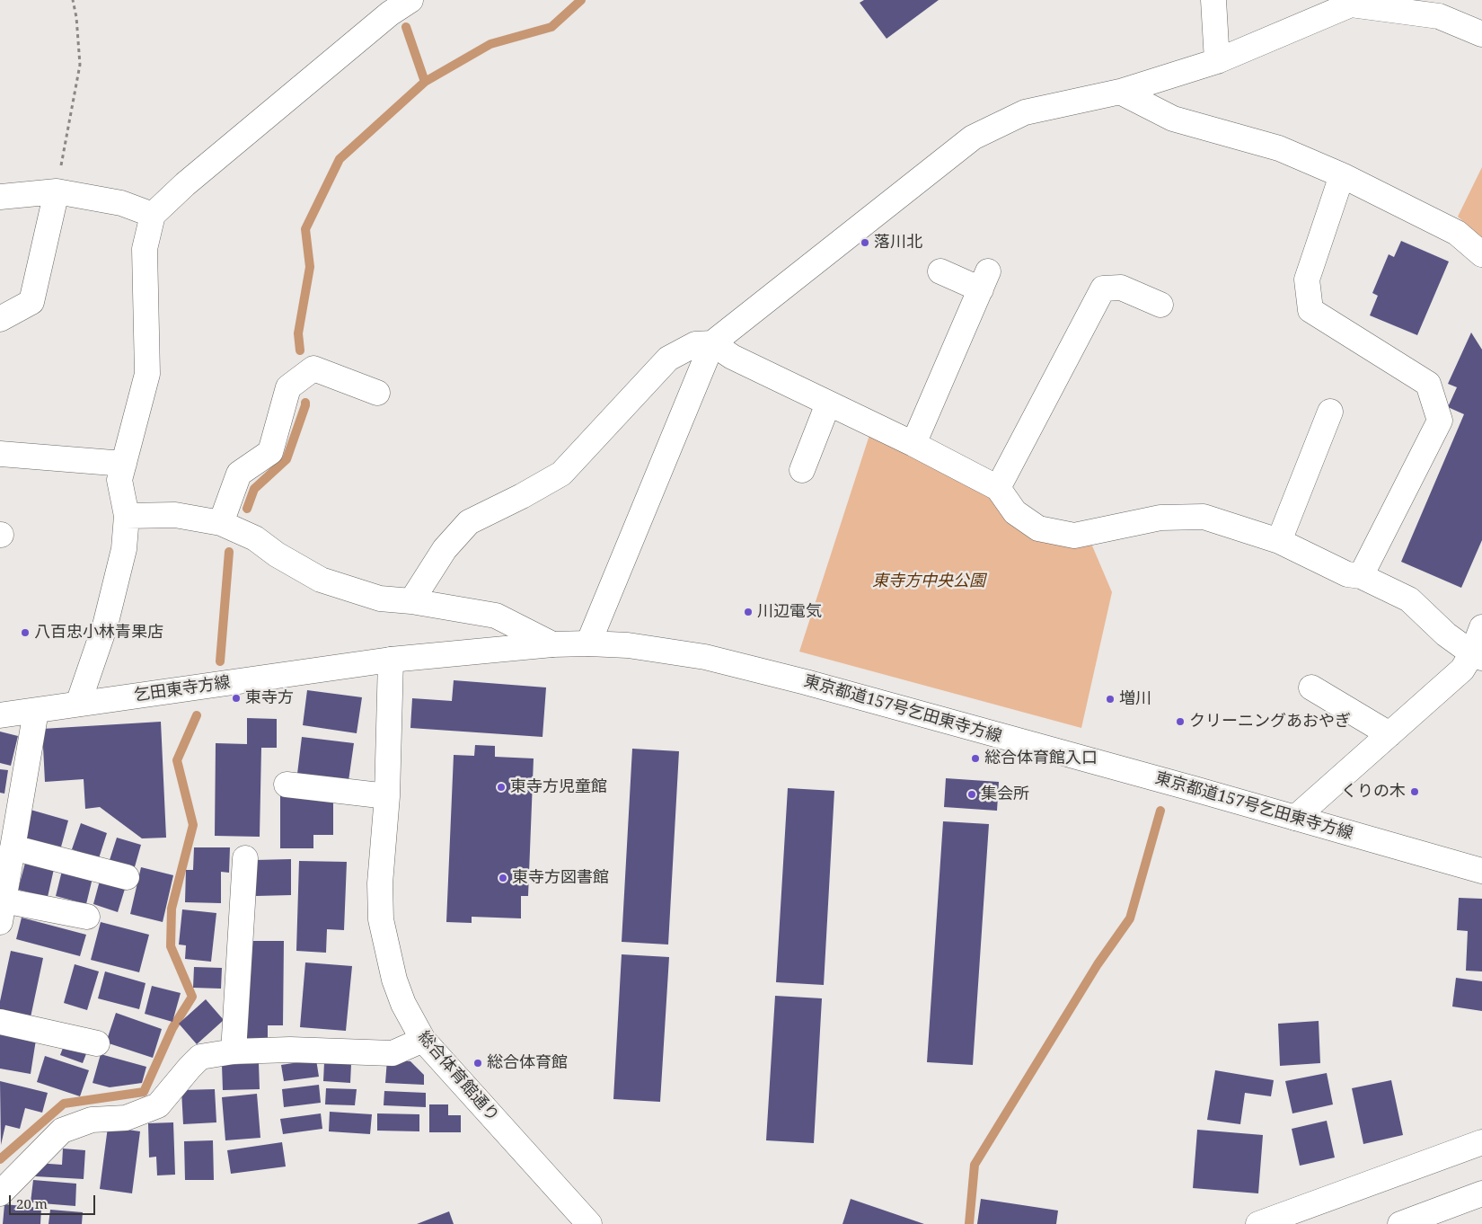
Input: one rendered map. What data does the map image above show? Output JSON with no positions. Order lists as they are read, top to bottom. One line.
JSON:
{"streets":{"street":["乞田東寺方線","東京都道157号乞田東寺方線","総合体育館通り"]},"crossings":[["乞田東寺方線","東京都道157号乞田東寺方線"],["乞田東寺方線","総合体育館通り"],["東京都道157号乞田東寺方線","総合体育館通り"]],"parks":["東寺方中央公園"],"places":["落川北","川辺電気","八百忠小林青果店","東寺方","増川","クリーニングあおやぎ","総合体育館入口","東寺方児童館","くりの木","集会所","東寺方図書館","総合体育館"],"scale_bar":"20 m"}
